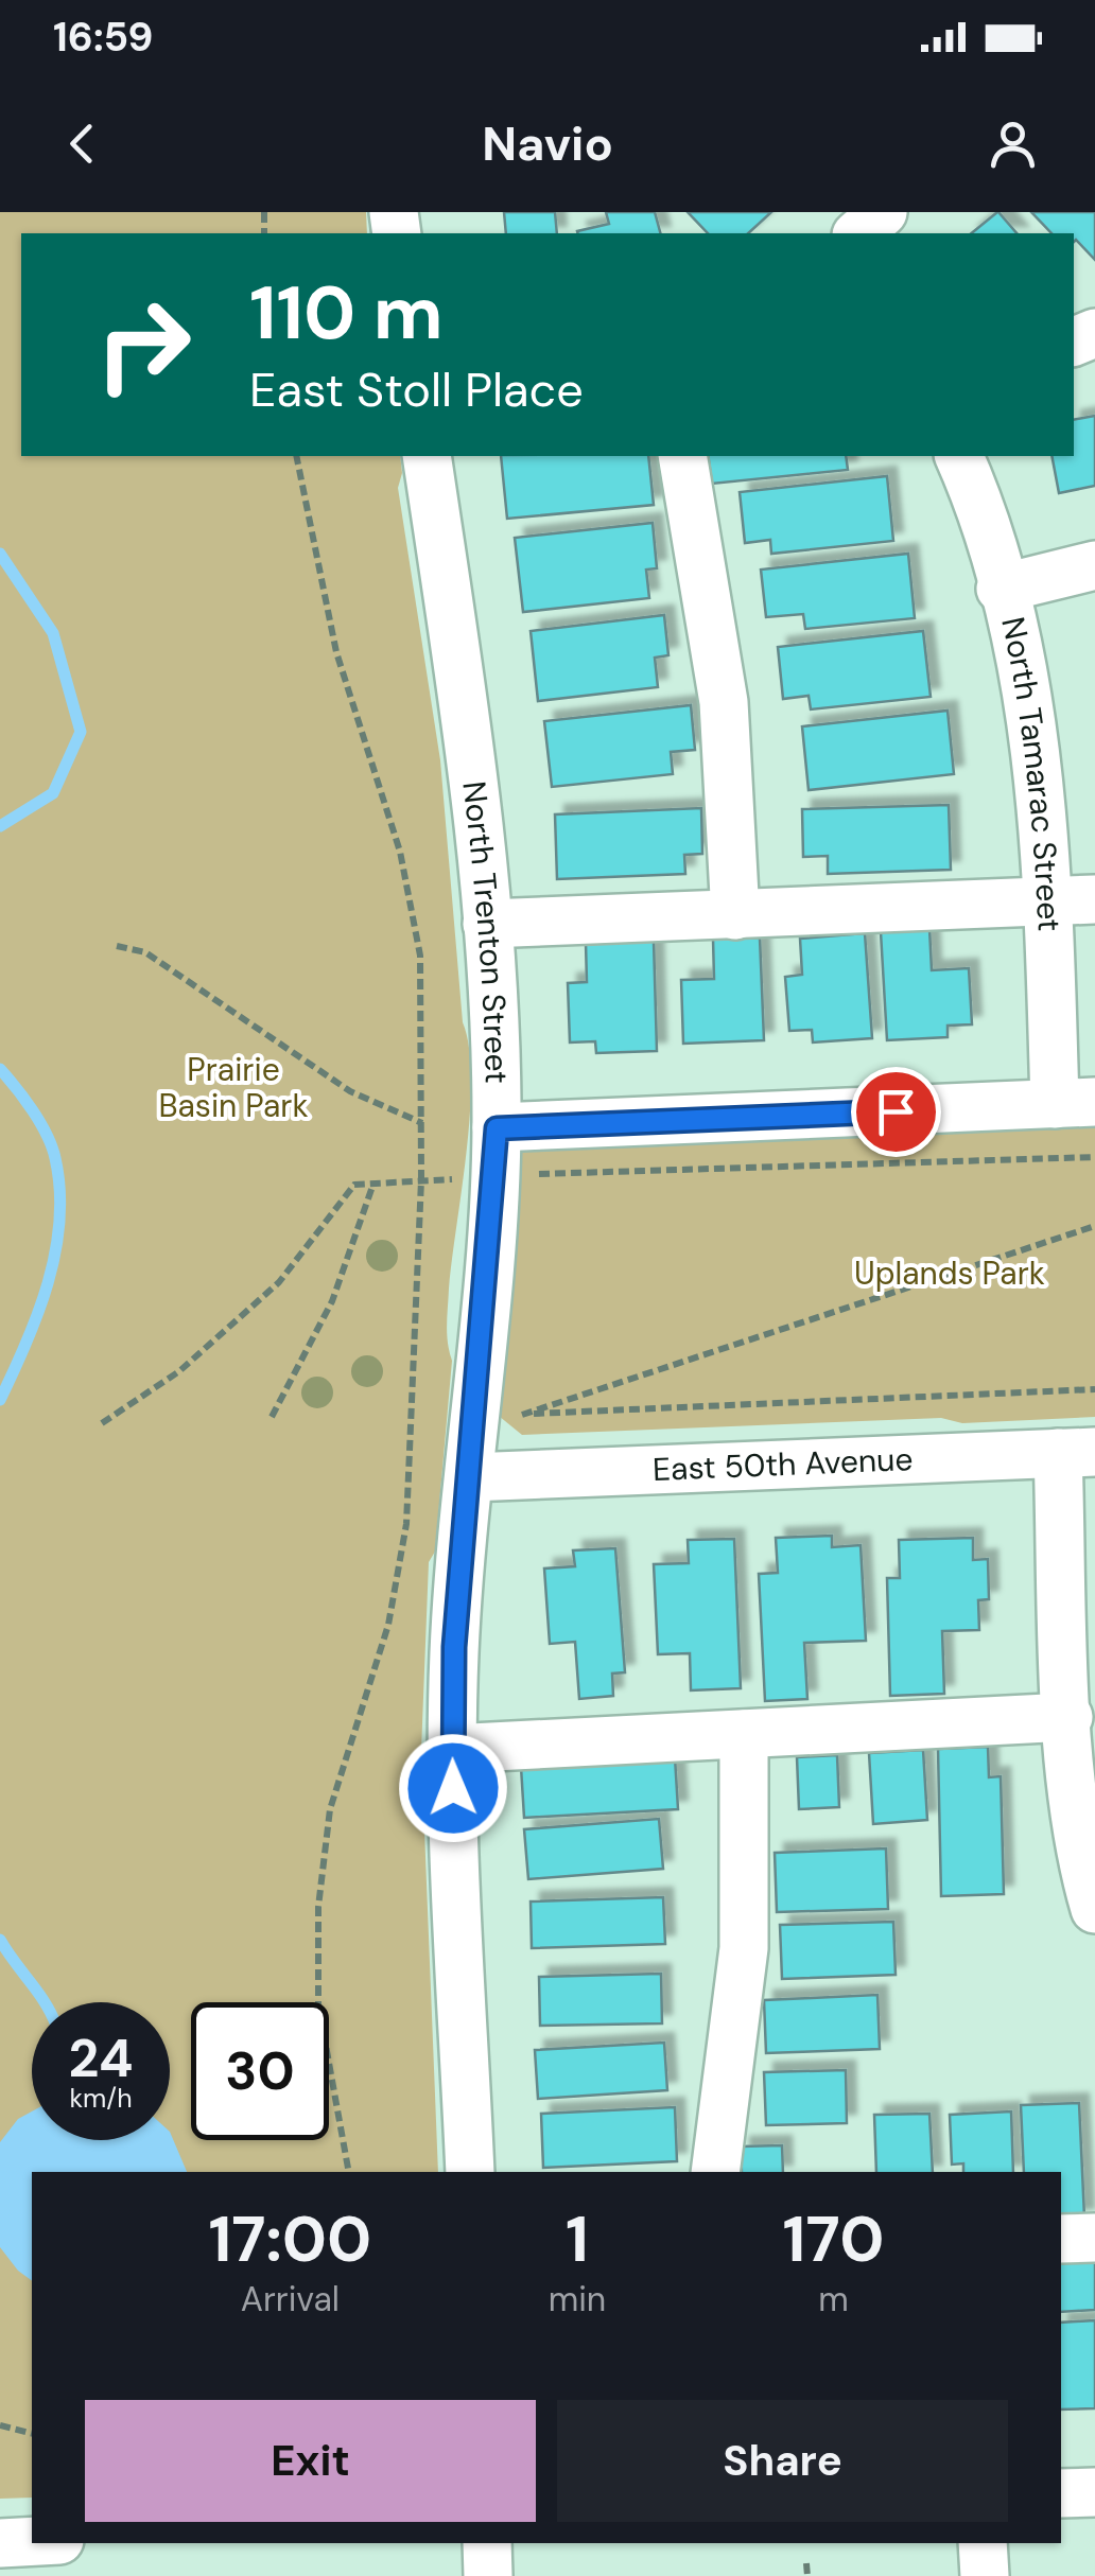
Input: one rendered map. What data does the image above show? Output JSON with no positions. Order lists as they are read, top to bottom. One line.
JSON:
{"streets":{"street":["North Tamarac Street","North Trenton Street","East 50th Avenue"]},"crossings":[["North Trenton Street","East 50th Avenue"]],"parks":["Prairie Basin Park","Uplands Park"],"page":{"status":"16:59","header":"Navio","turn":["110 m","East Stoll Place"],"speed":"24 km/h","limit":"30","eta":["17:00","Arrival","1","min","170","m"],"buttons":["Exit","Share"]}}
